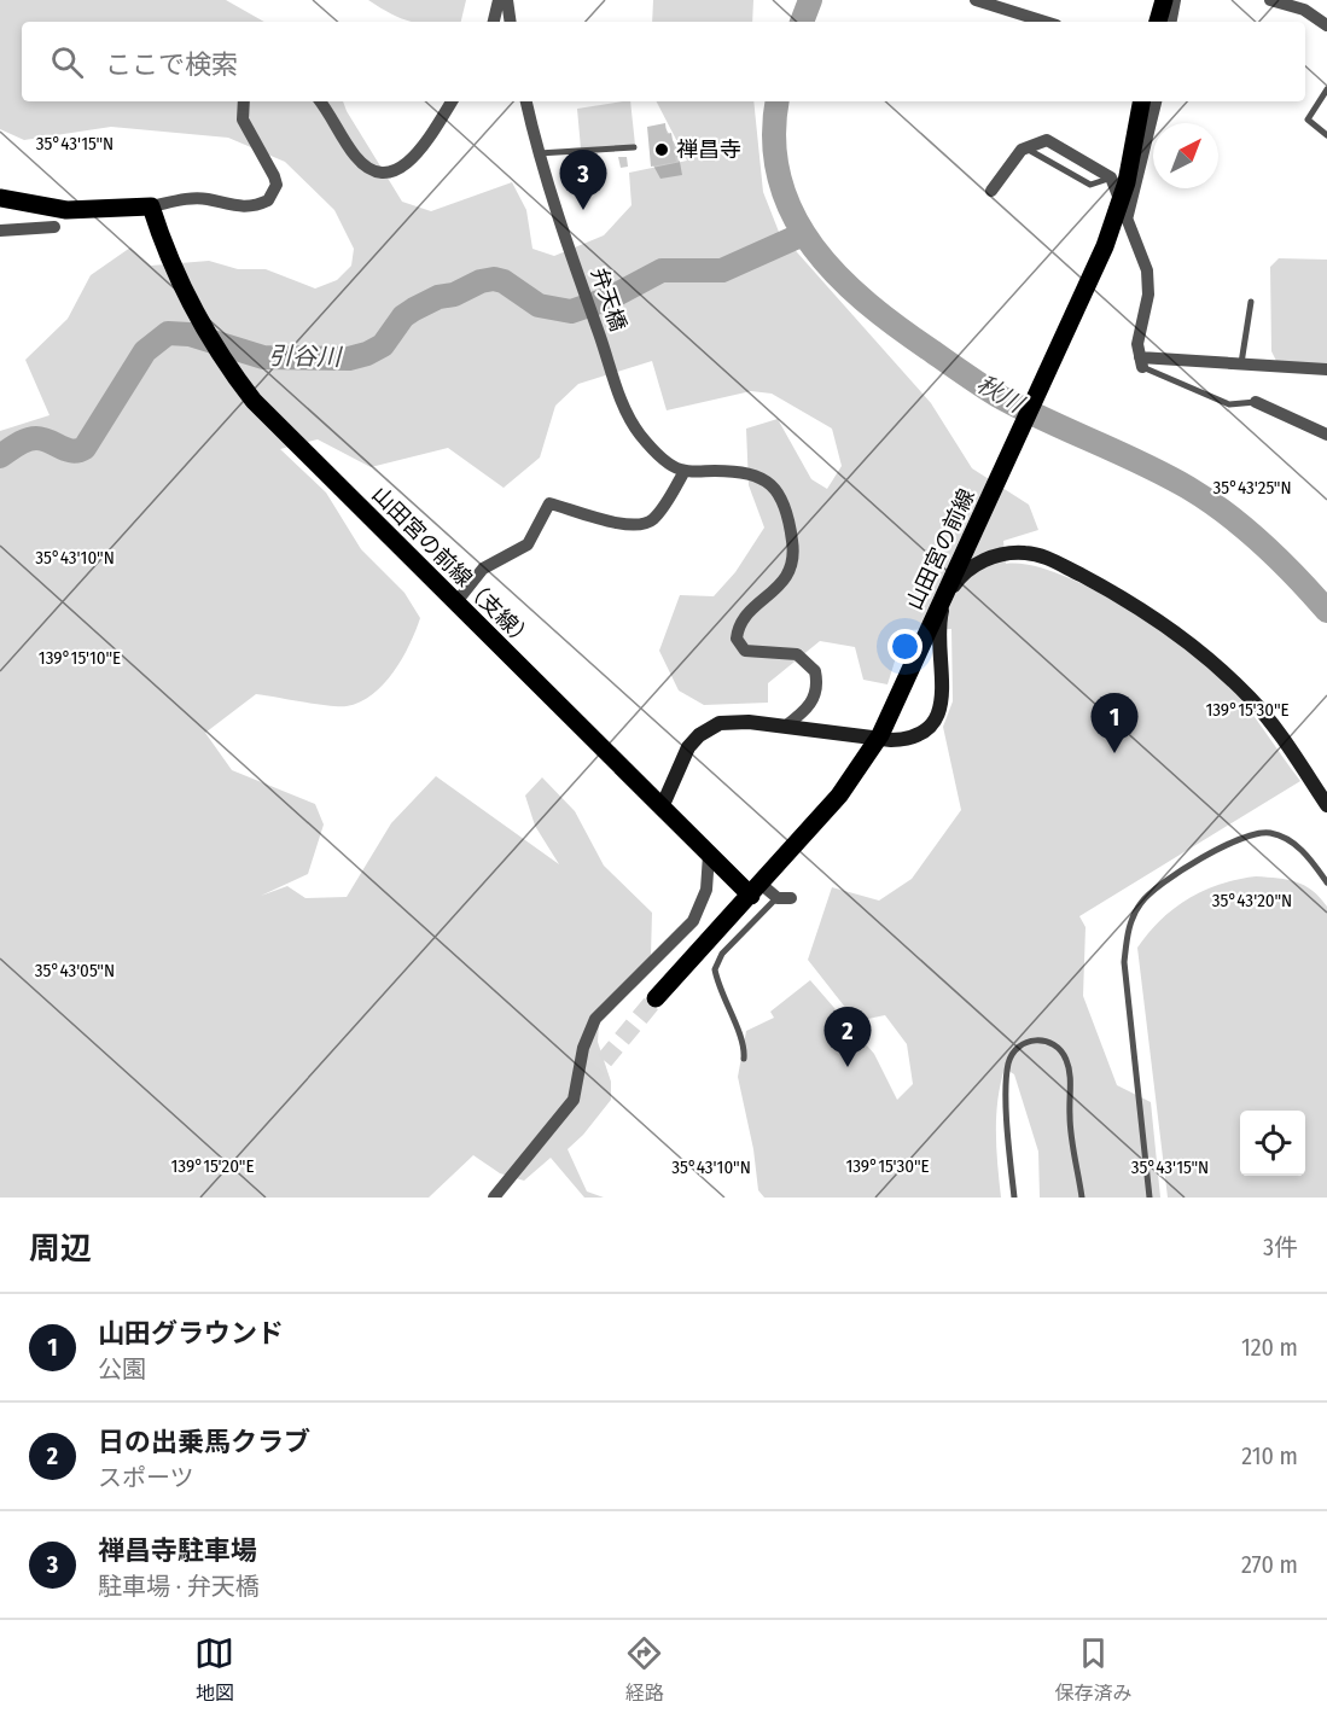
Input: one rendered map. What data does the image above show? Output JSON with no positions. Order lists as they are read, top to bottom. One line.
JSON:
{"streets":{"main road":["山田宮の前線","山田宮の前線（支線）"],"street":["弁天橋"]},"crossings":[["山田宮の前線","山田宮の前線（支線）"]],"water":["引谷川","秋川"],"places":["禅昌寺"],"north":"top right","page":{"search":"ここで検索","pins":["3","1","2"],"heading":["周辺","3件"],"list":[{"mark":"1","name":"山田グラウンド","note":"公園","value":"120 m"},{"mark":"2","name":"日の出乗馬クラブ","note":"スポーツ","value":"210 m"},{"mark":"3","name":"禅昌寺駐車場","note":"駐車場 · 弁天橋","value":"270 m"}],"nav":["地図","経路","保存済み"]},"coordinates":["35°43'15\"N","35°43'25\"N","35°43'10\"N","139°15'10\"E","139°15'30\"E","35°43'20\"N","35°43'05\"N","139°15'20\"E"]}
